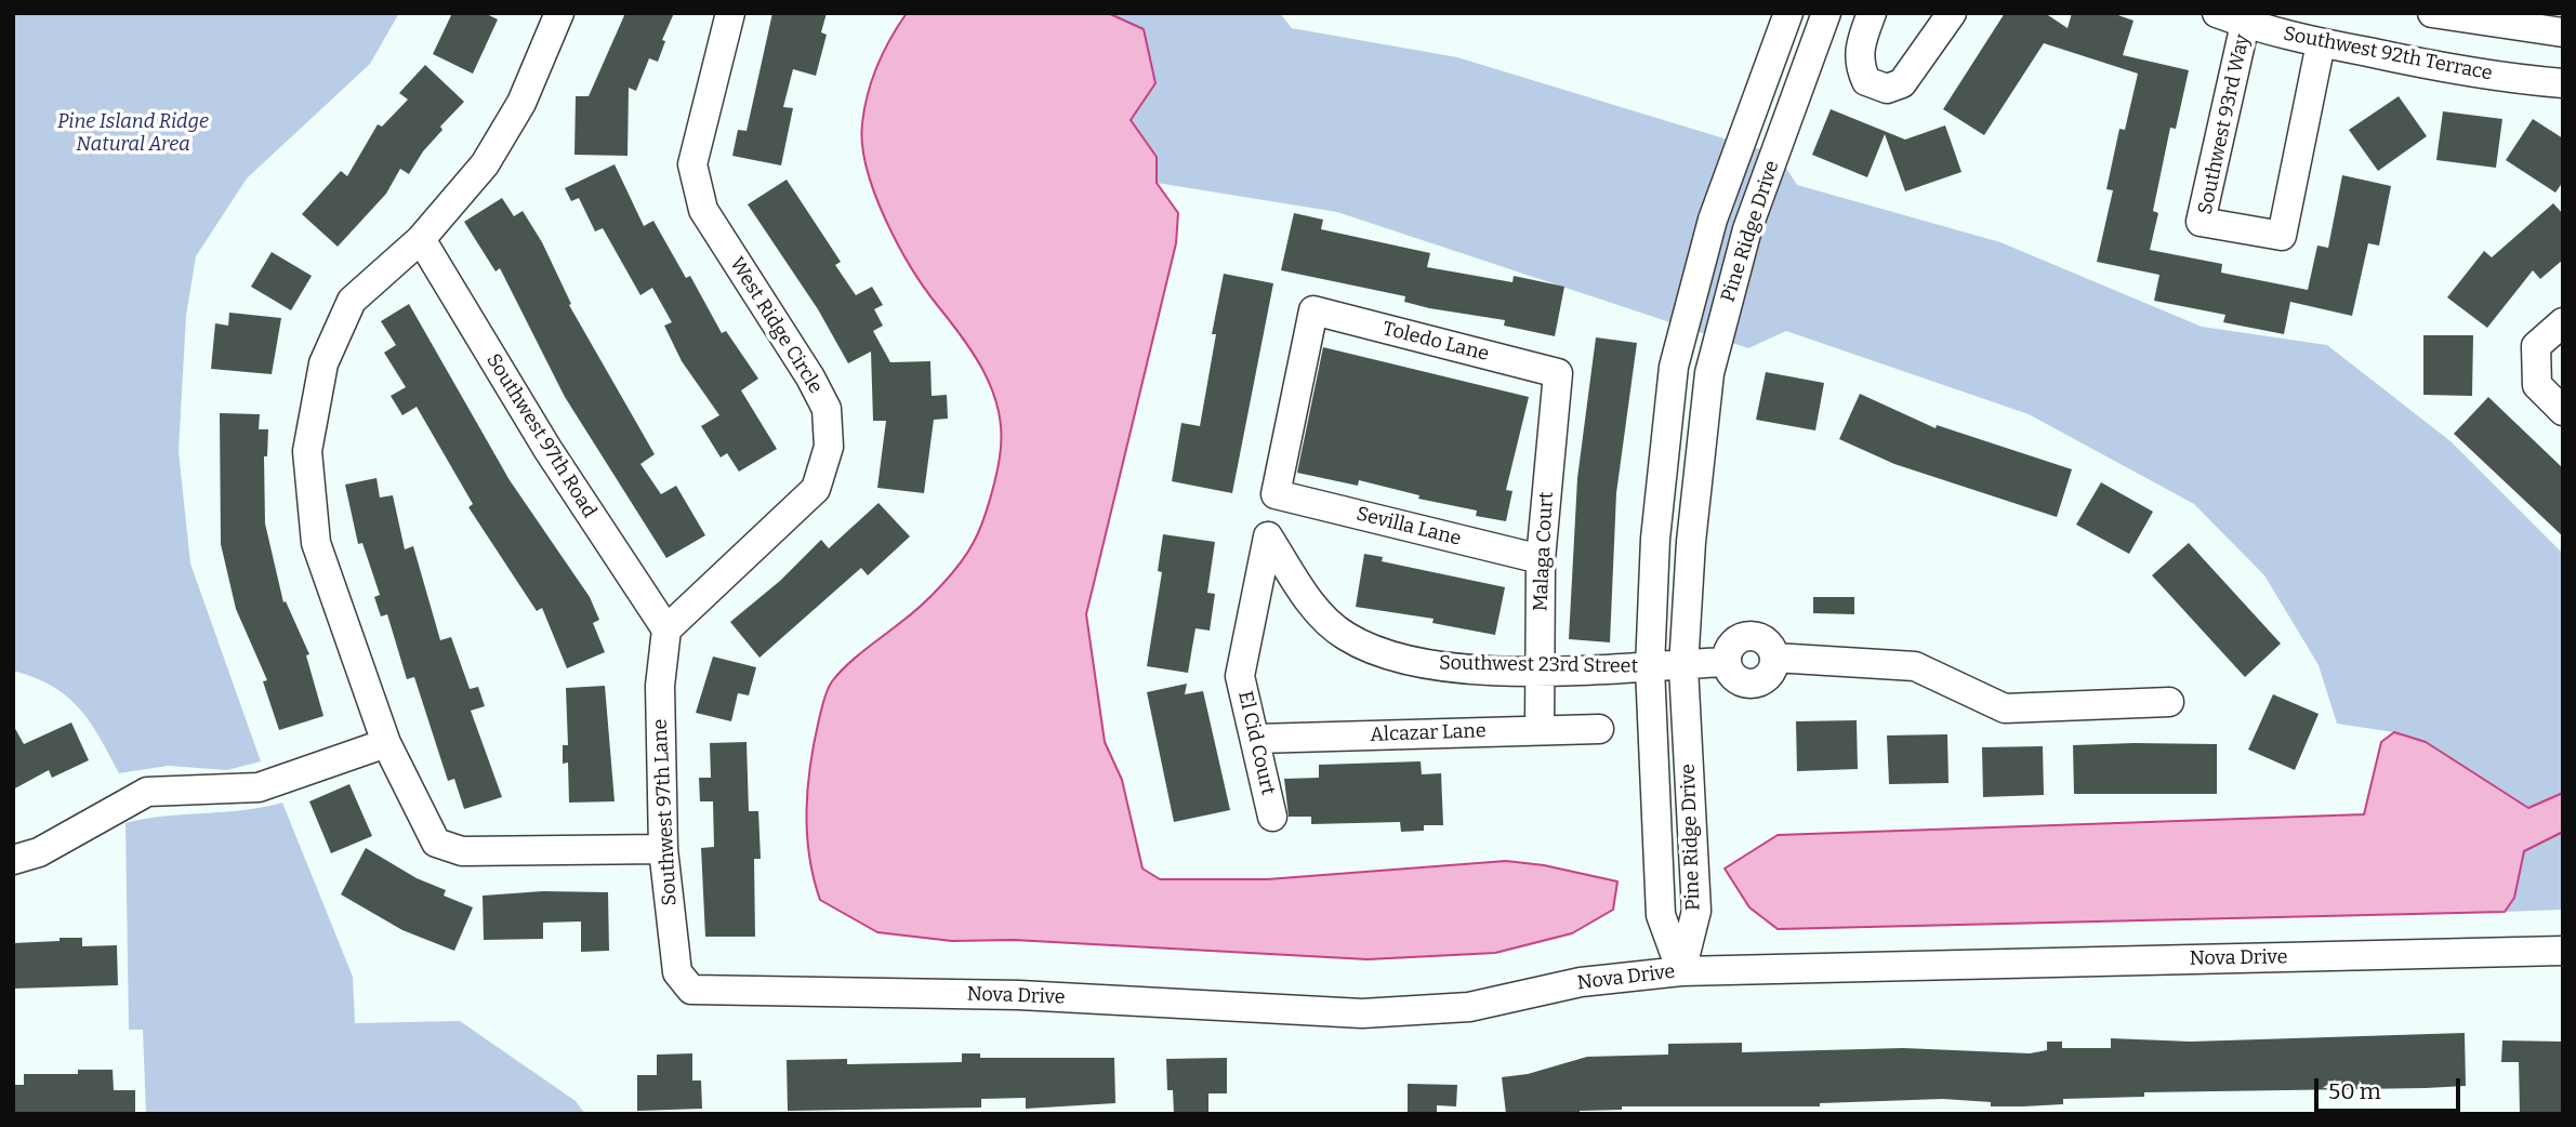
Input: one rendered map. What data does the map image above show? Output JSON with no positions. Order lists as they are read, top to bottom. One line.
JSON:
{"streets":{"street":["Southwest 92th Terrace","Southwest 93rd Way","Pine Ridge Drive","West Ridge Circle","Toledo Lane","Southwest 97th Road","Sevilla Lane","Malaga Court","Southwest 23rd Street","Alcazar Lane","El Cid Court","Southwest 97th Lane","Nova Drive"]},"crossings":[["Southwest 92th Terrace","Southwest 93rd Way"],["Pine Ridge Drive","Southwest 23rd Street"],["Pine Ridge Drive","Nova Drive"],["West Ridge Circle","Southwest 97th Road"],["West Ridge Circle","Southwest 97th Lane"],["Toledo Lane","Sevilla Lane"],["Toledo Lane","Malaga Court"],["Southwest 97th Road","Southwest 97th Lane"],["Sevilla Lane","Malaga Court"],["Malaga Court","Southwest 23rd Street"],["Malaga Court","Alcazar Lane"],["Southwest 23rd Street","El Cid Court"],["Alcazar Lane","El Cid Court"],["Southwest 97th Lane","Nova Drive"]],"parks":["Pine Island Ridge Natural Area"],"scale_bar":"50 m"}
